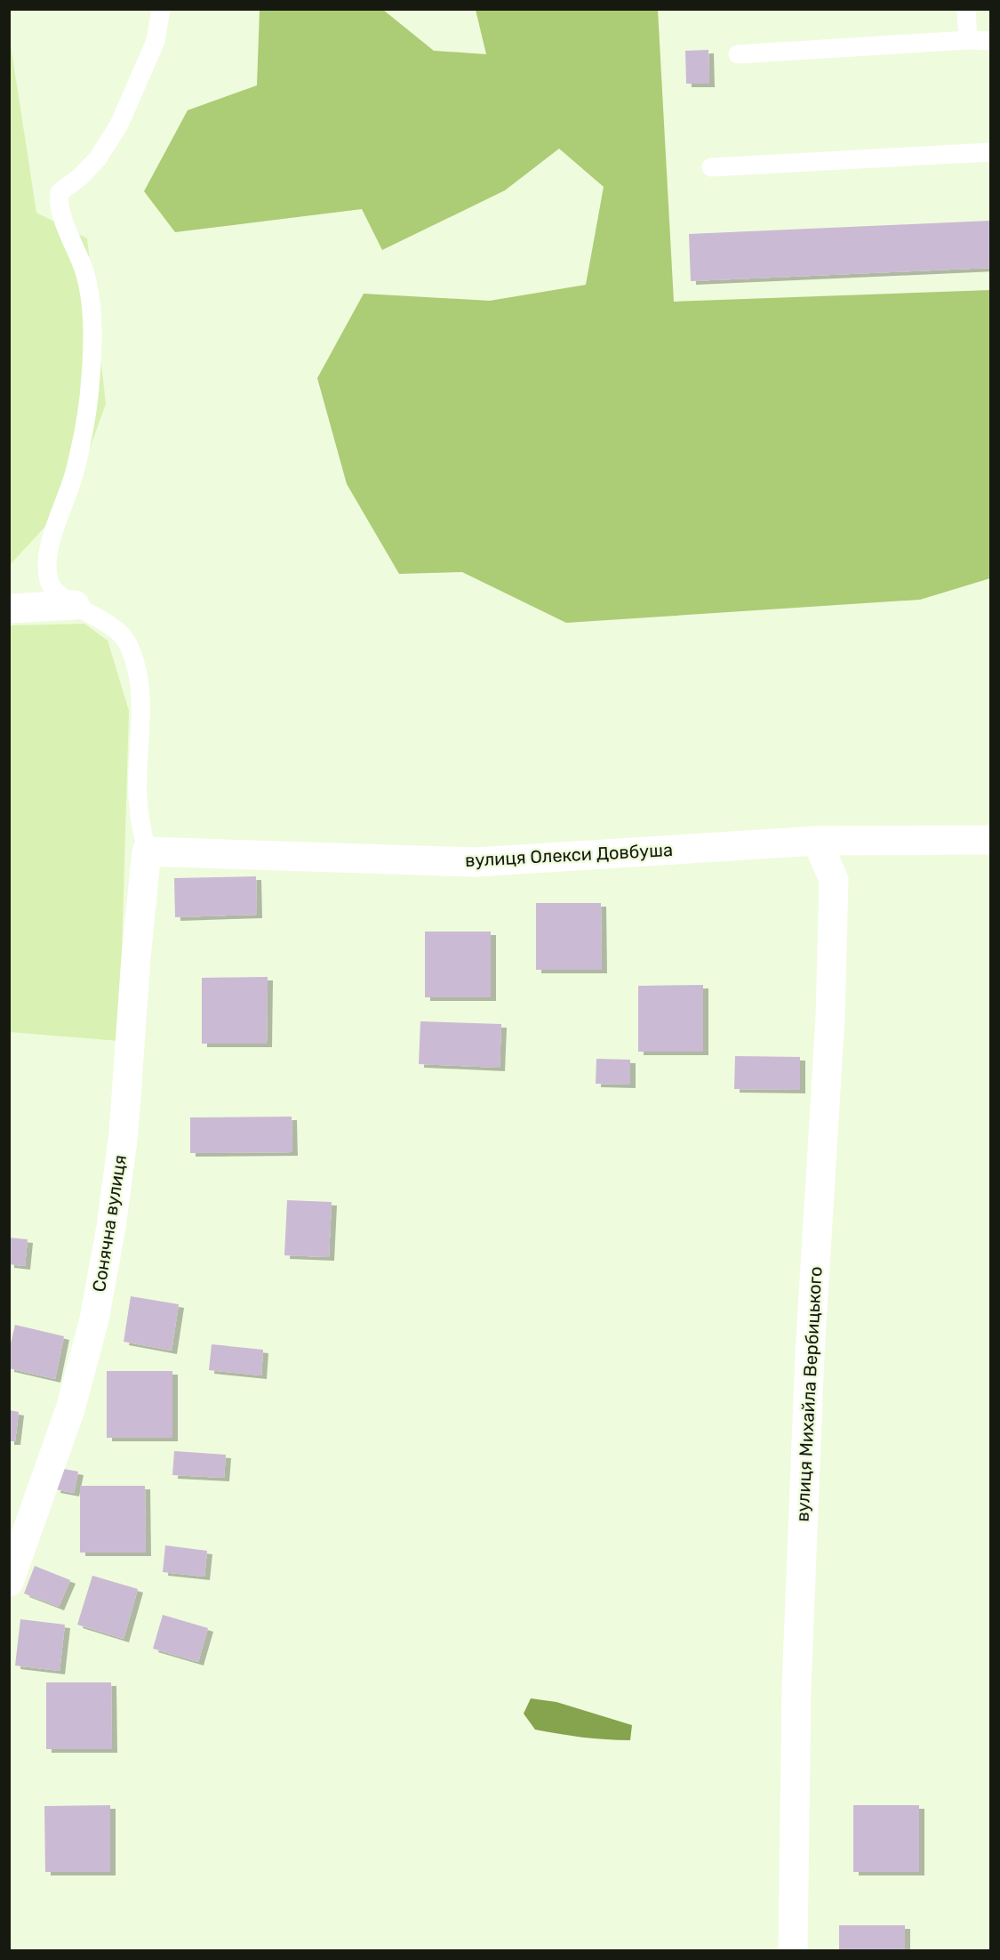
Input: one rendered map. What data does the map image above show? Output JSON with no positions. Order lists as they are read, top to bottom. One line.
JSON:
{"streets":{"street":["вулиця Олекси Довбуша","Сонячна вулиця","вулиця Михайла Вербицького"]},"crossings":[["вулиця Олекси Довбуша","Сонячна вулиця"],["вулиця Олекси Довбуша","вулиця Михайла Вербицького"]]}
